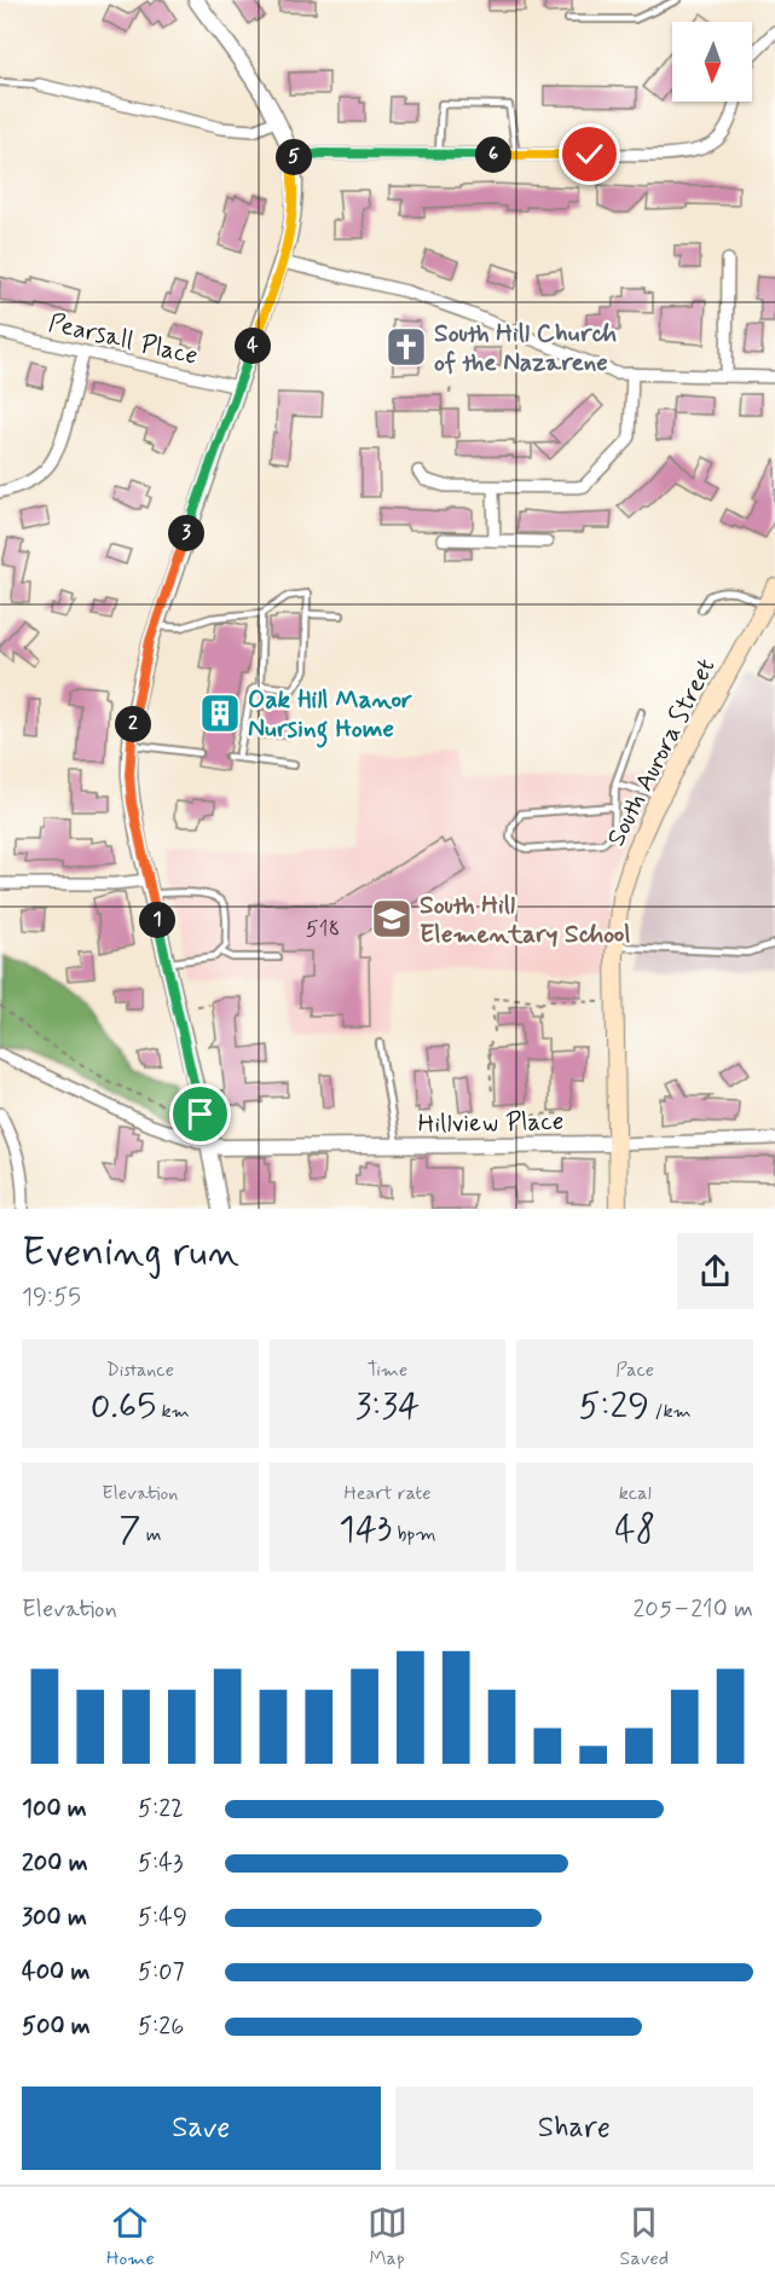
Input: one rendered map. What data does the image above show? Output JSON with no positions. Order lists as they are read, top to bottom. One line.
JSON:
{"streets":{"main road":["South Aurora Street"],"street":["Pearsall Place","Hillview Place"]},"crossings":[["South Aurora Street","Hillview Place"]],"places":{"church":["South Hill Church of the Nazarene"],"building":["Oak Hill Manor Nursing Home"],"school or university":["South Hill Elementary School"]},"house_numbers":["518"],"north":"bottom","page":{"pins":["6","5","4","3","2","1"],"heading":["Evening run","19:55"],"stats":[["Distance","0.65 km"],["Time","3:34"],["Pace","5:29 /km"],["Elevation","7 m"],["Heart rate","143 bpm"],["kcal","48"]],"chart":["Elevation","205–210 m"],"list":[{"name":"100 m","note":"5:22"},{"name":"200 m","note":"5:43"},{"name":"300 m","note":"5:49"},{"name":"400 m","note":"5:07"},{"name":"500 m","note":"5:26"}],"buttons":["Save","Share"],"tabs":["Home","Map","Saved"]}}
